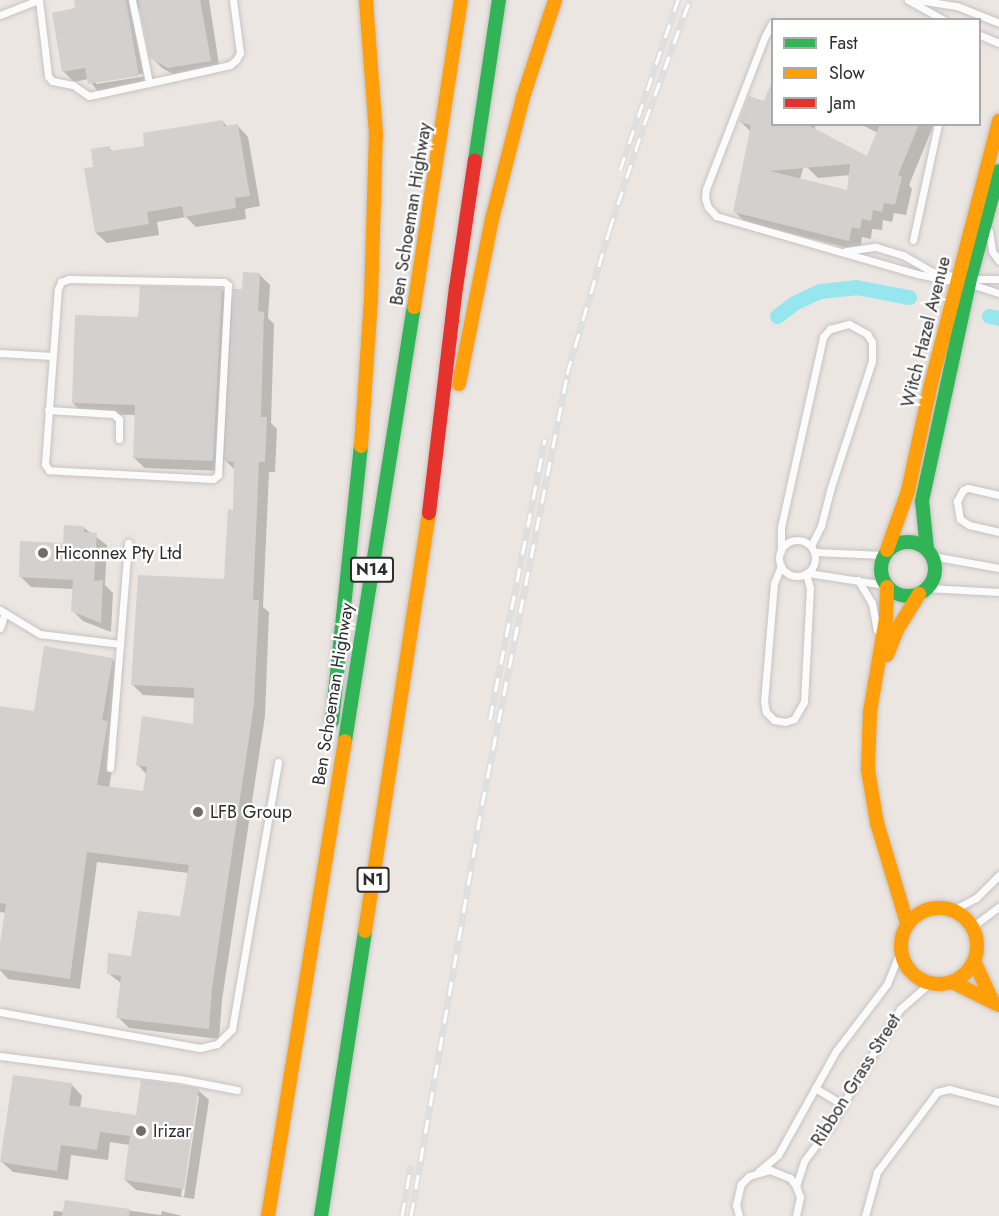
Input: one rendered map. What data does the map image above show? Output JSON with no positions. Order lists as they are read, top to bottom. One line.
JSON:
{"streets":{"main road":["Ben Schoeman Highway","Witch Hazel Avenue","N14","N1"],"lane":["Ribbon Grass Street"]},"places":["Hiconnex Pty Ltd","LFB Group","Irizar"],"legend":["Fast","Slow","Jam"]}
